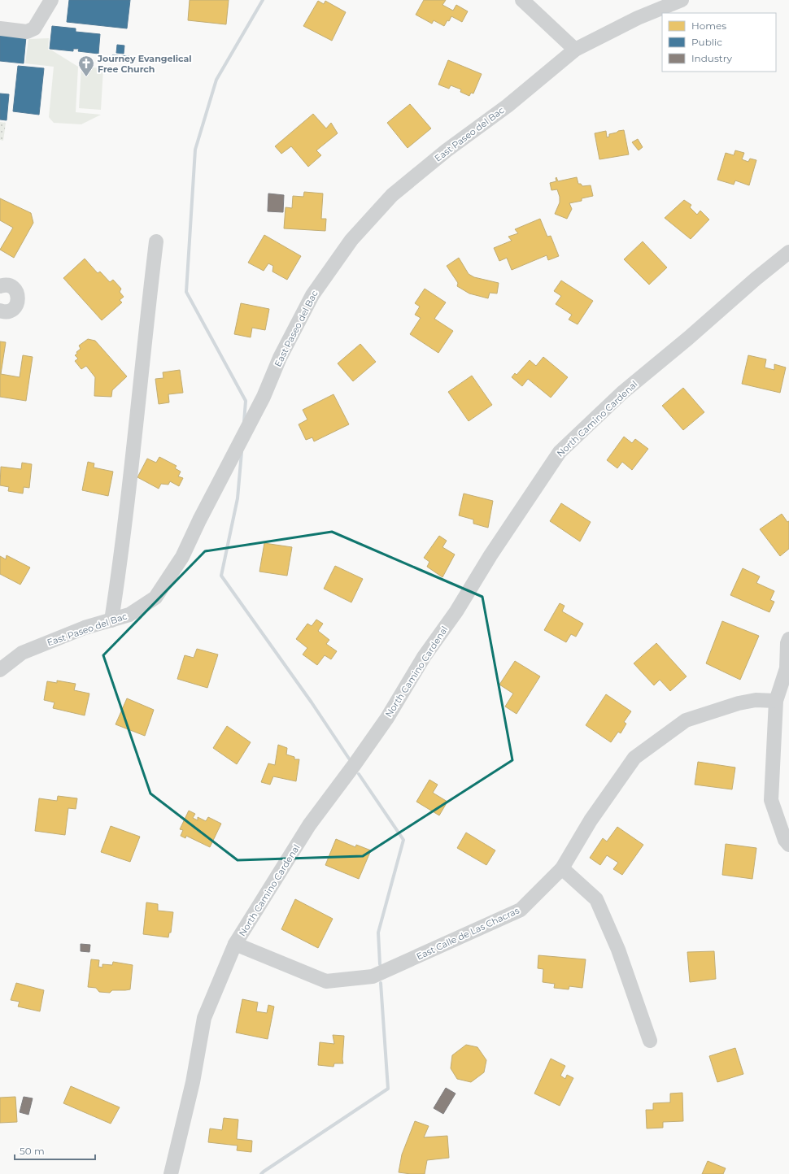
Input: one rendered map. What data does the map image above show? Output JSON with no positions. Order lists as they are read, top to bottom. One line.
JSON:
{"streets":{"street":["East Paseo del Bac","North Camino Cardenal","East Calle de Las Chacras"]},"crossings":[["North Camino Cardenal","East Calle de Las Chacras"]],"places":{"church":["Journey Evangelical Free Church"]},"legend":["Homes","Public","Industry"],"scale_bar":"50 m"}
